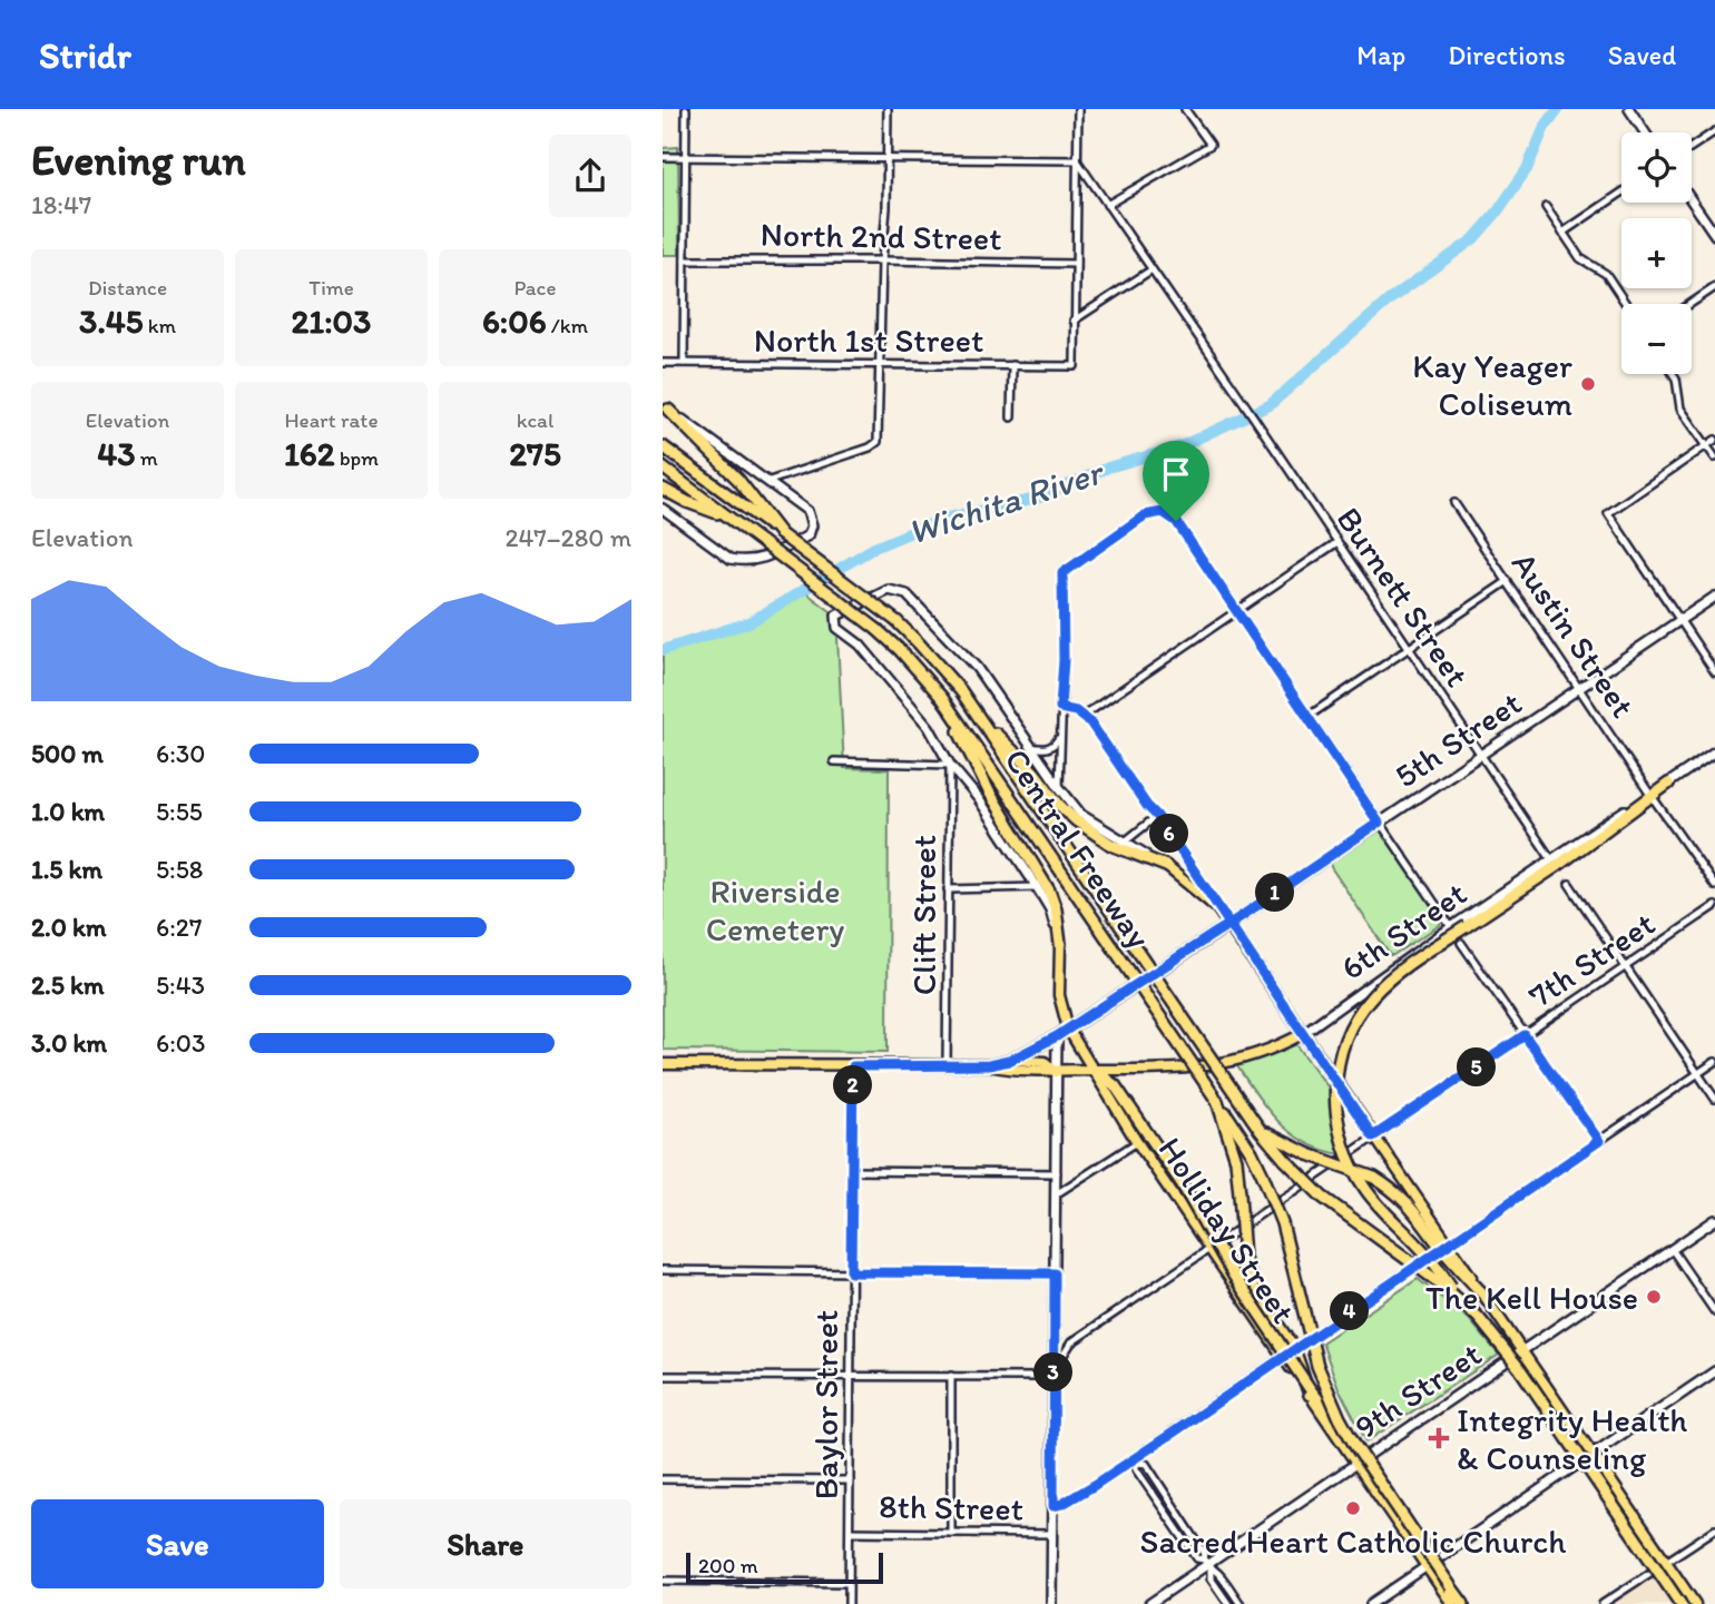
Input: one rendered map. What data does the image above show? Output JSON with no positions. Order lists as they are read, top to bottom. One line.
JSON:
{"streets":{"highway":["Central Freeway"],"main road":["5th Street","6th Street","Holliday Street","9th Street"],"street":["North 2nd Street","North 1st Street","Burnett Street","Austin Street","Clift Street","7th Street","Baylor Street","8th Street"]},"crossings":[["Burnett Street","5th Street"],["Burnett Street","6th Street"],["Austin Street","5th Street"],["Austin Street","6th Street"],["5th Street","6th Street"],["5th Street","Holliday Street"],["Central Freeway","Clift Street"],["Central Freeway","Holliday Street"],["6th Street","Holliday Street"],["7th Street","Holliday Street"],["Holliday Street","9th Street"],["Holliday Street","8th Street"],["Baylor Street","8th Street"]],"water":["Wichita River"],"parks":["Riverside Cemetery"],"places":{"other":["Kay Yeager Coliseum","The Kell House","Sacred Heart Catholic Church"],"health":["Integrity Health & Counseling"]},"scale_bar":"200 m","page":{"header":"Stridr","nav":["Map","Directions","Saved"],"heading":["Evening run","18:47"],"map_buttons":["+","−"],"stats":[["Distance","3.45 km"],["Time","21:03"],["Pace","6:06 /km"],["Elevation","43 m"],["Heart rate","162 bpm"],["kcal","275"]],"chart":["Elevation","247–280 m"],"list":[{"name":"500 m","note":"6:30"},{"name":"1.0 km","note":"5:55"},{"name":"1.5 km","note":"5:58"},{"name":"2.0 km","note":"6:27"},{"name":"2.5 km","note":"5:43"},{"name":"3.0 km","note":"6:03"}],"pins":["6","1","5","2","4","3"],"buttons":["Save","Share"],"scale":"200 m"}}
